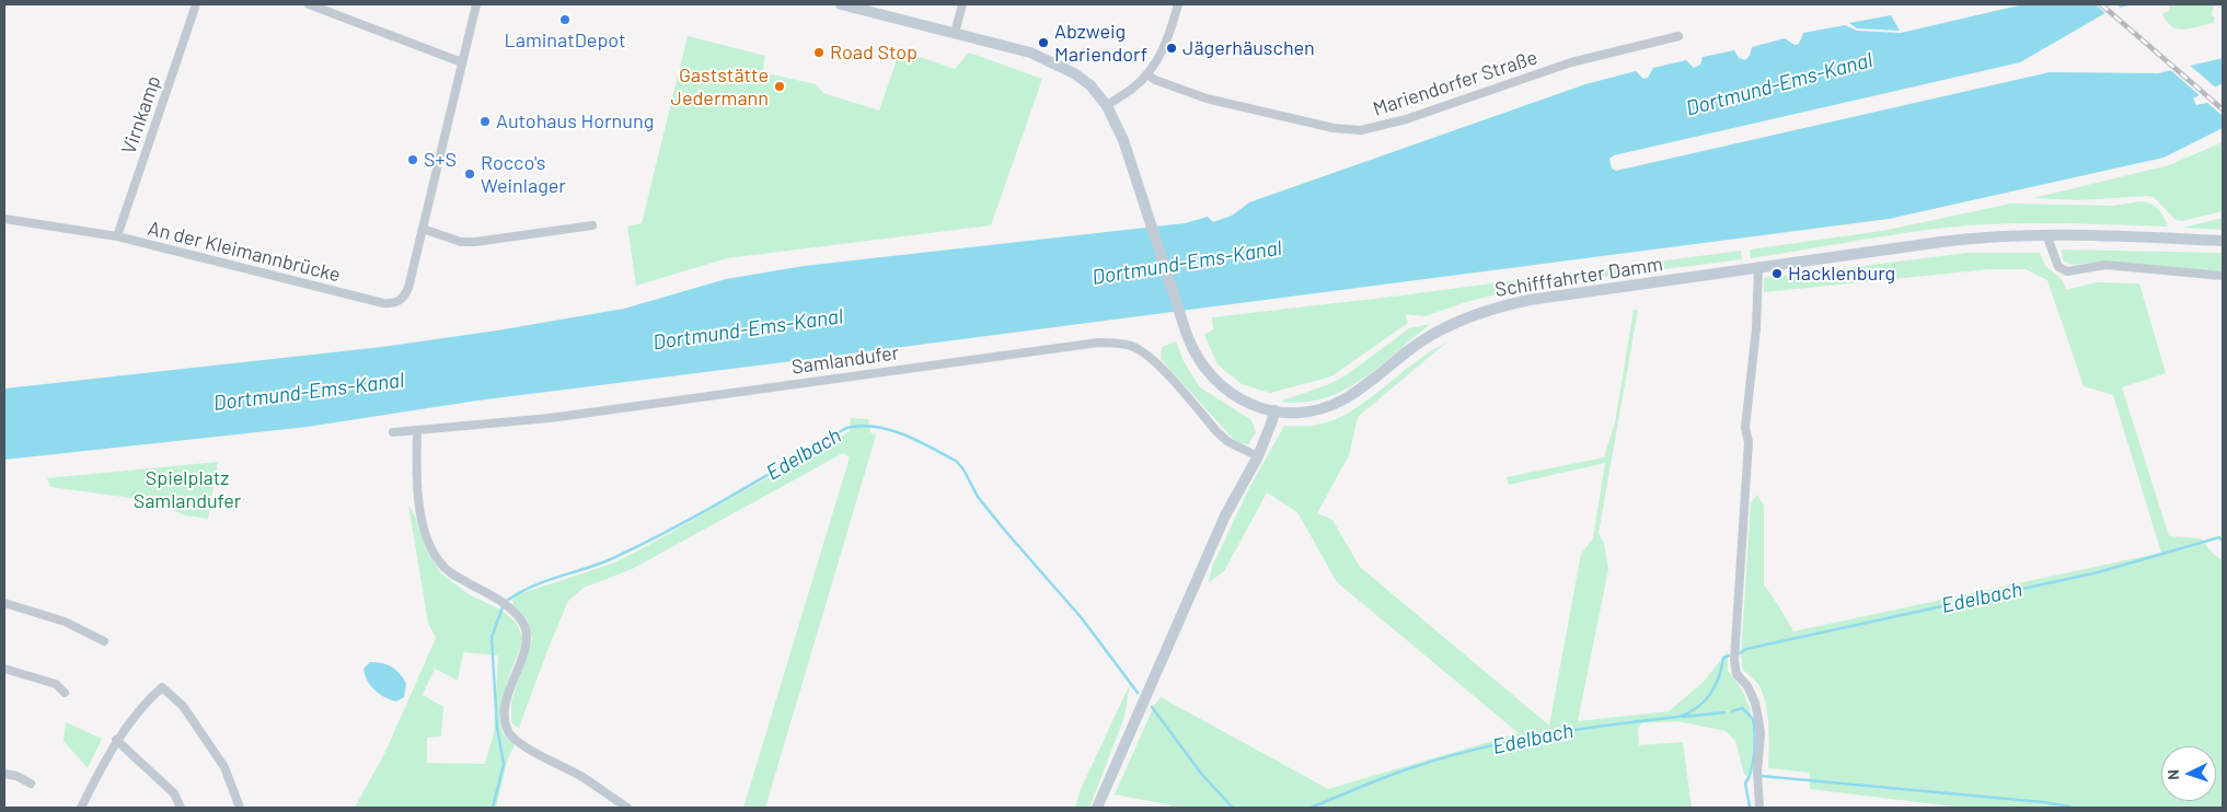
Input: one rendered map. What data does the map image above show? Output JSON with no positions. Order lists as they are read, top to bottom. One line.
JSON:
{"streets":{"main road":["Schifffahrter Damm"],"street":["Mariendorfer Straße","Virnkamp","An der Kleimannbrücke","Samlandufer"]},"crossings":[["Virnkamp","An der Kleimannbrücke"]],"water":["Dortmund-Ems-Kanal","Edelbach"],"parks":["Spielplatz Samlandufer"],"places":["LaminatDepot","Abzweig Mariendorf","Jägerhäuschen","Road Stop","Gaststätte Jedermann","Autohaus Hornung","S+S","Rocco's Weinlager","Hacklenburg"],"north":"left"}
